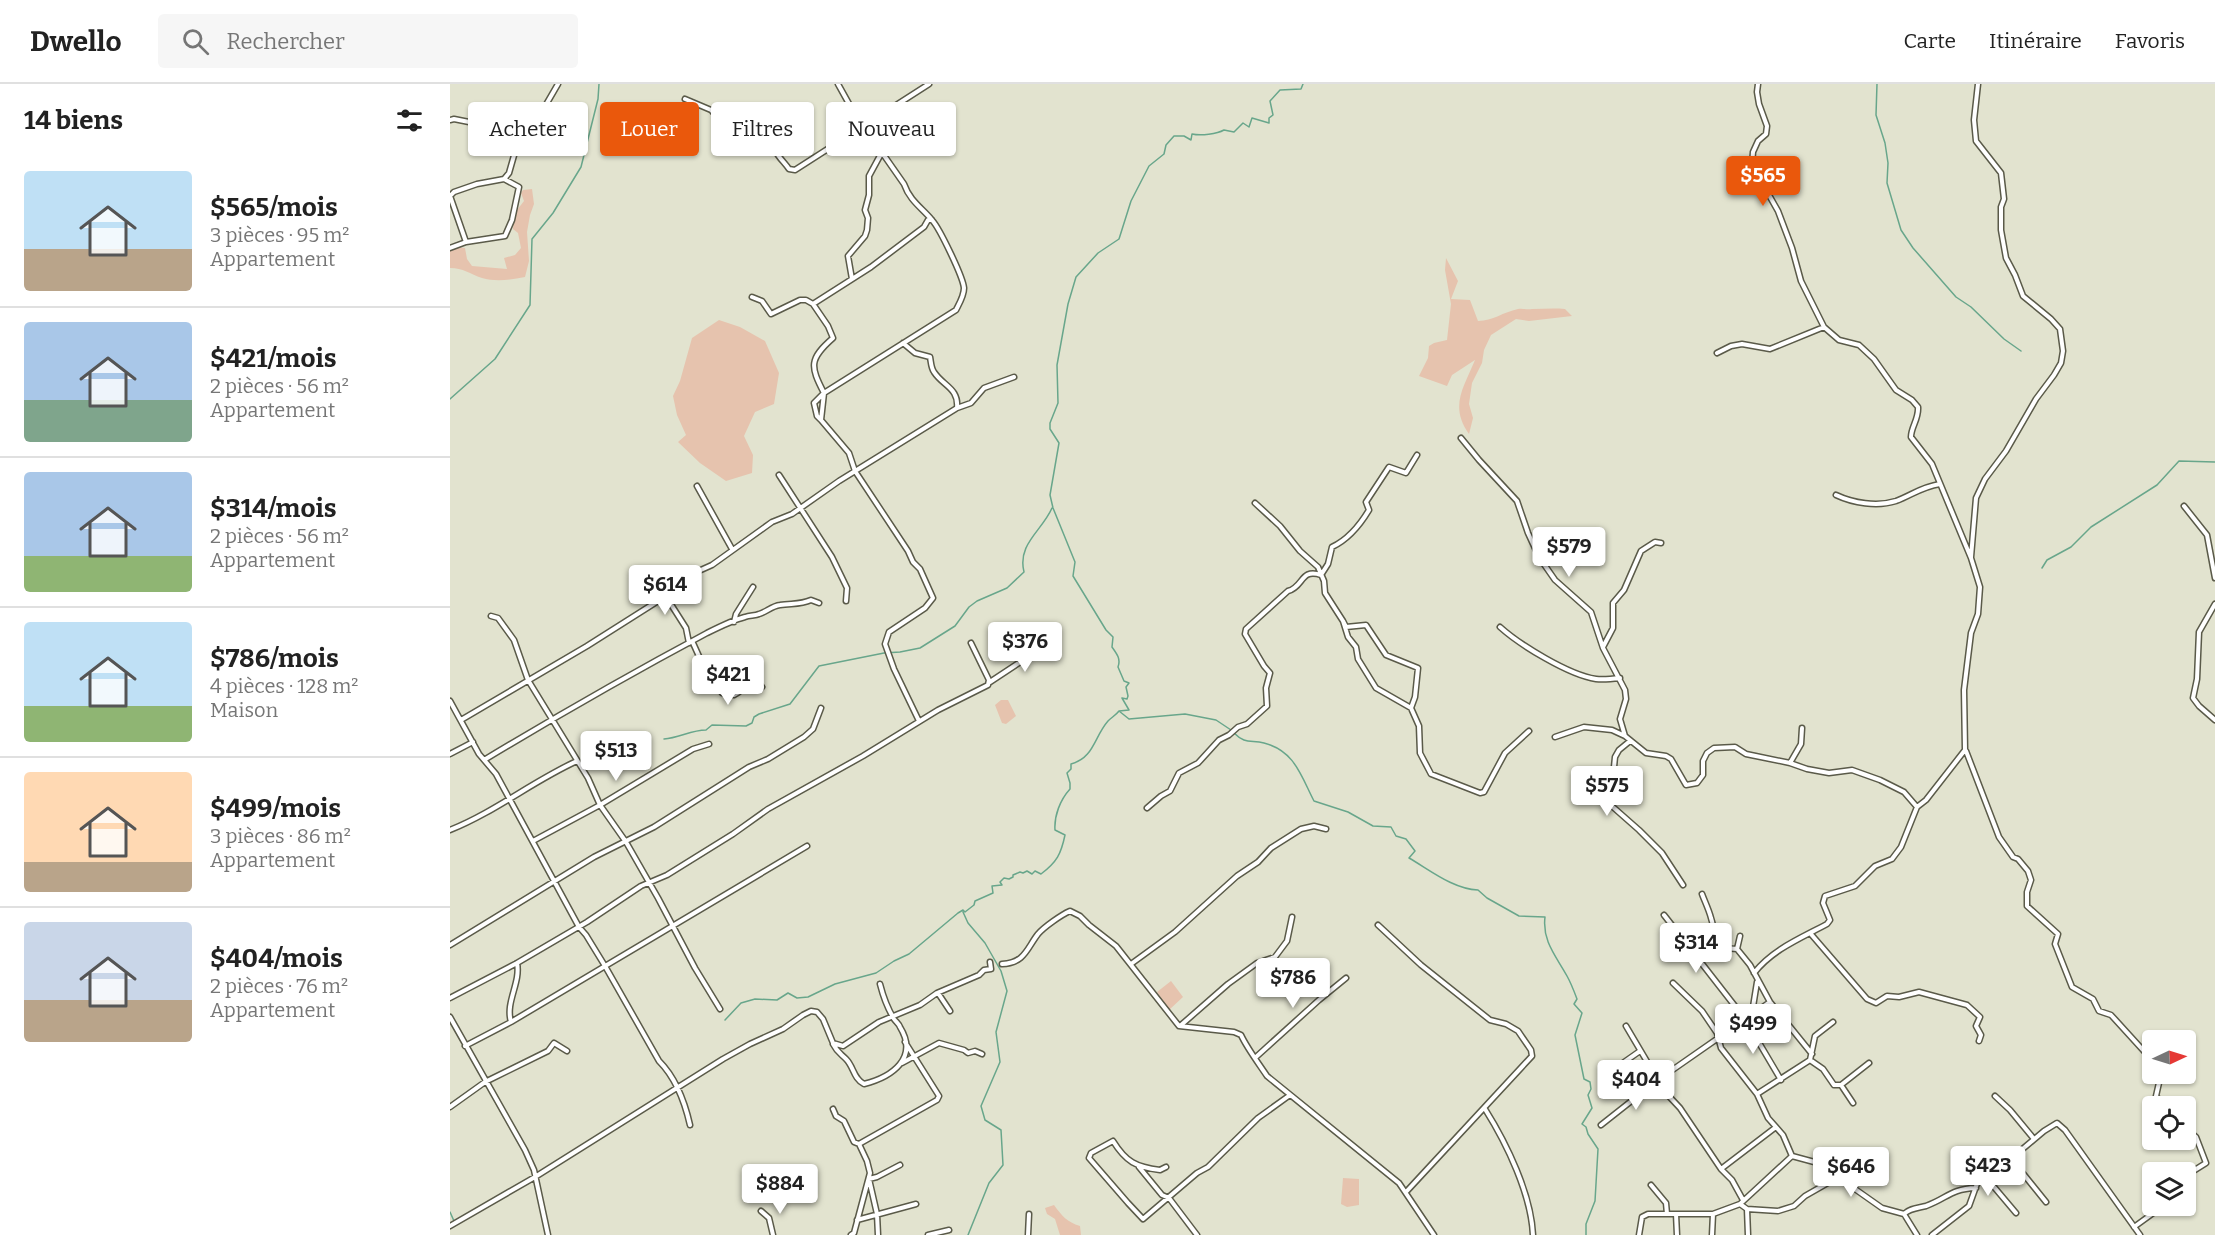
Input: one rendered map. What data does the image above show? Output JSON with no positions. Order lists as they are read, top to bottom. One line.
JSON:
{"north":"right","page":{"header":"Dwello","search":"Rechercher","nav":["Carte","Itinéraire","Favoris"],"heading":"14 biens","chip":["Acheter","Louer","Filtres","Nouveau"],"list":[{"name":"$565/mois","note":"3 pièces · 95 m² · Appartement"},{"name":"$421/mois","note":"2 pièces · 56 m² · Appartement"},{"name":"$314/mois","note":"2 pièces · 56 m² · Appartement"},{"name":"$786/mois","note":"4 pièces · 128 m² · Maison"},{"name":"$499/mois","note":"3 pièces · 86 m² · Appartement"},{"name":"$404/mois","note":"2 pièces · 76 m² · Appartement"}],"price":["$565","$579","$614","$376","$421","$513","$575","$314","$786","$499","$404","$423","$646","$884"]}}
